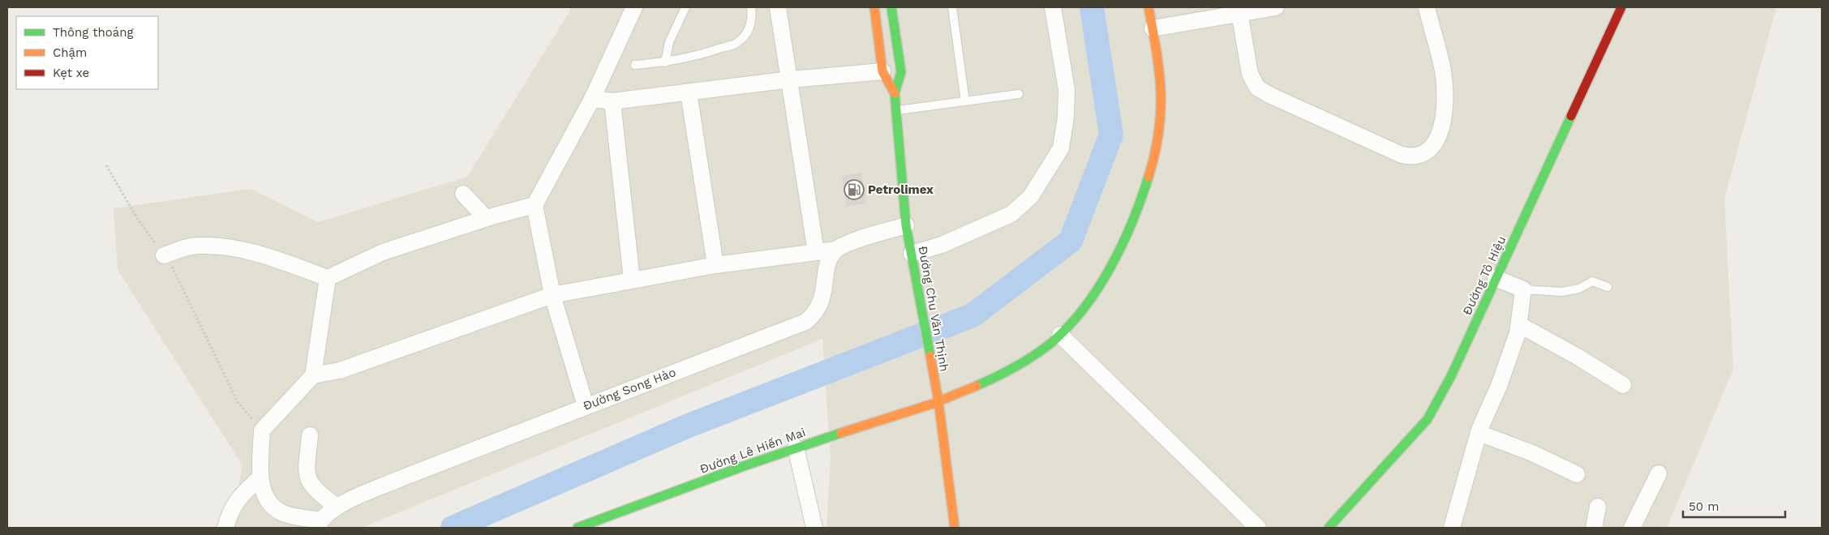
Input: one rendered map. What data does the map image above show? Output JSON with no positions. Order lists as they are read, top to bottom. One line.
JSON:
{"streets":{"main road":["Đường Tô Hiệu","Đường Chu Văn Thịnh","Đường Lê Hiến Mai"],"street":["Đường Song Hào"]},"crossings":[["Đường Chu Văn Thịnh","Đường Lê Hiến Mai"]],"places":{"fuel station":["Petrolimex"]},"legend":["Thông thoáng","Chậm","Kẹt xe"],"scale_bar":"50 m"}
